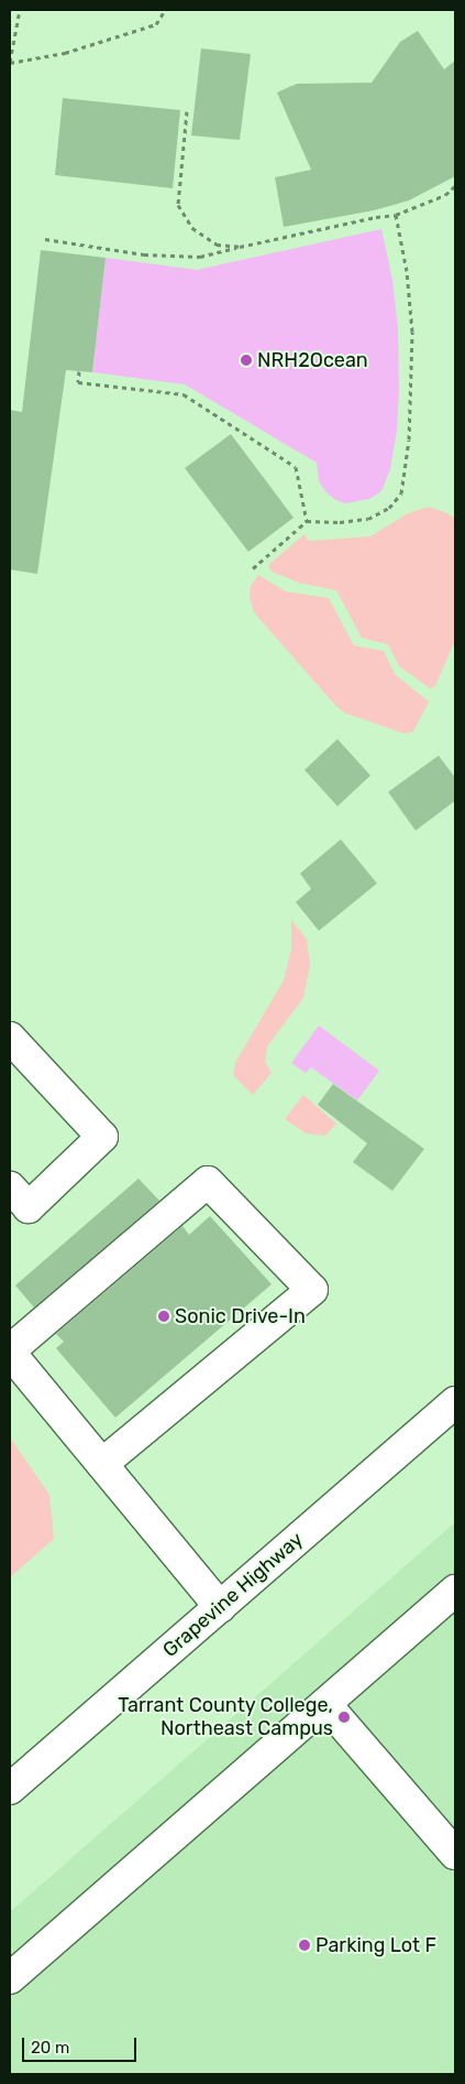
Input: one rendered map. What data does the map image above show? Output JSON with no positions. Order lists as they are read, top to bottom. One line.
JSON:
{"streets":{"main road":["Grapevine Highway"]},"places":["NRH2Ocean","Sonic Drive-In","Tarrant County College, Northeast Campus","Parking Lot F"],"scale_bar":"20 m"}
